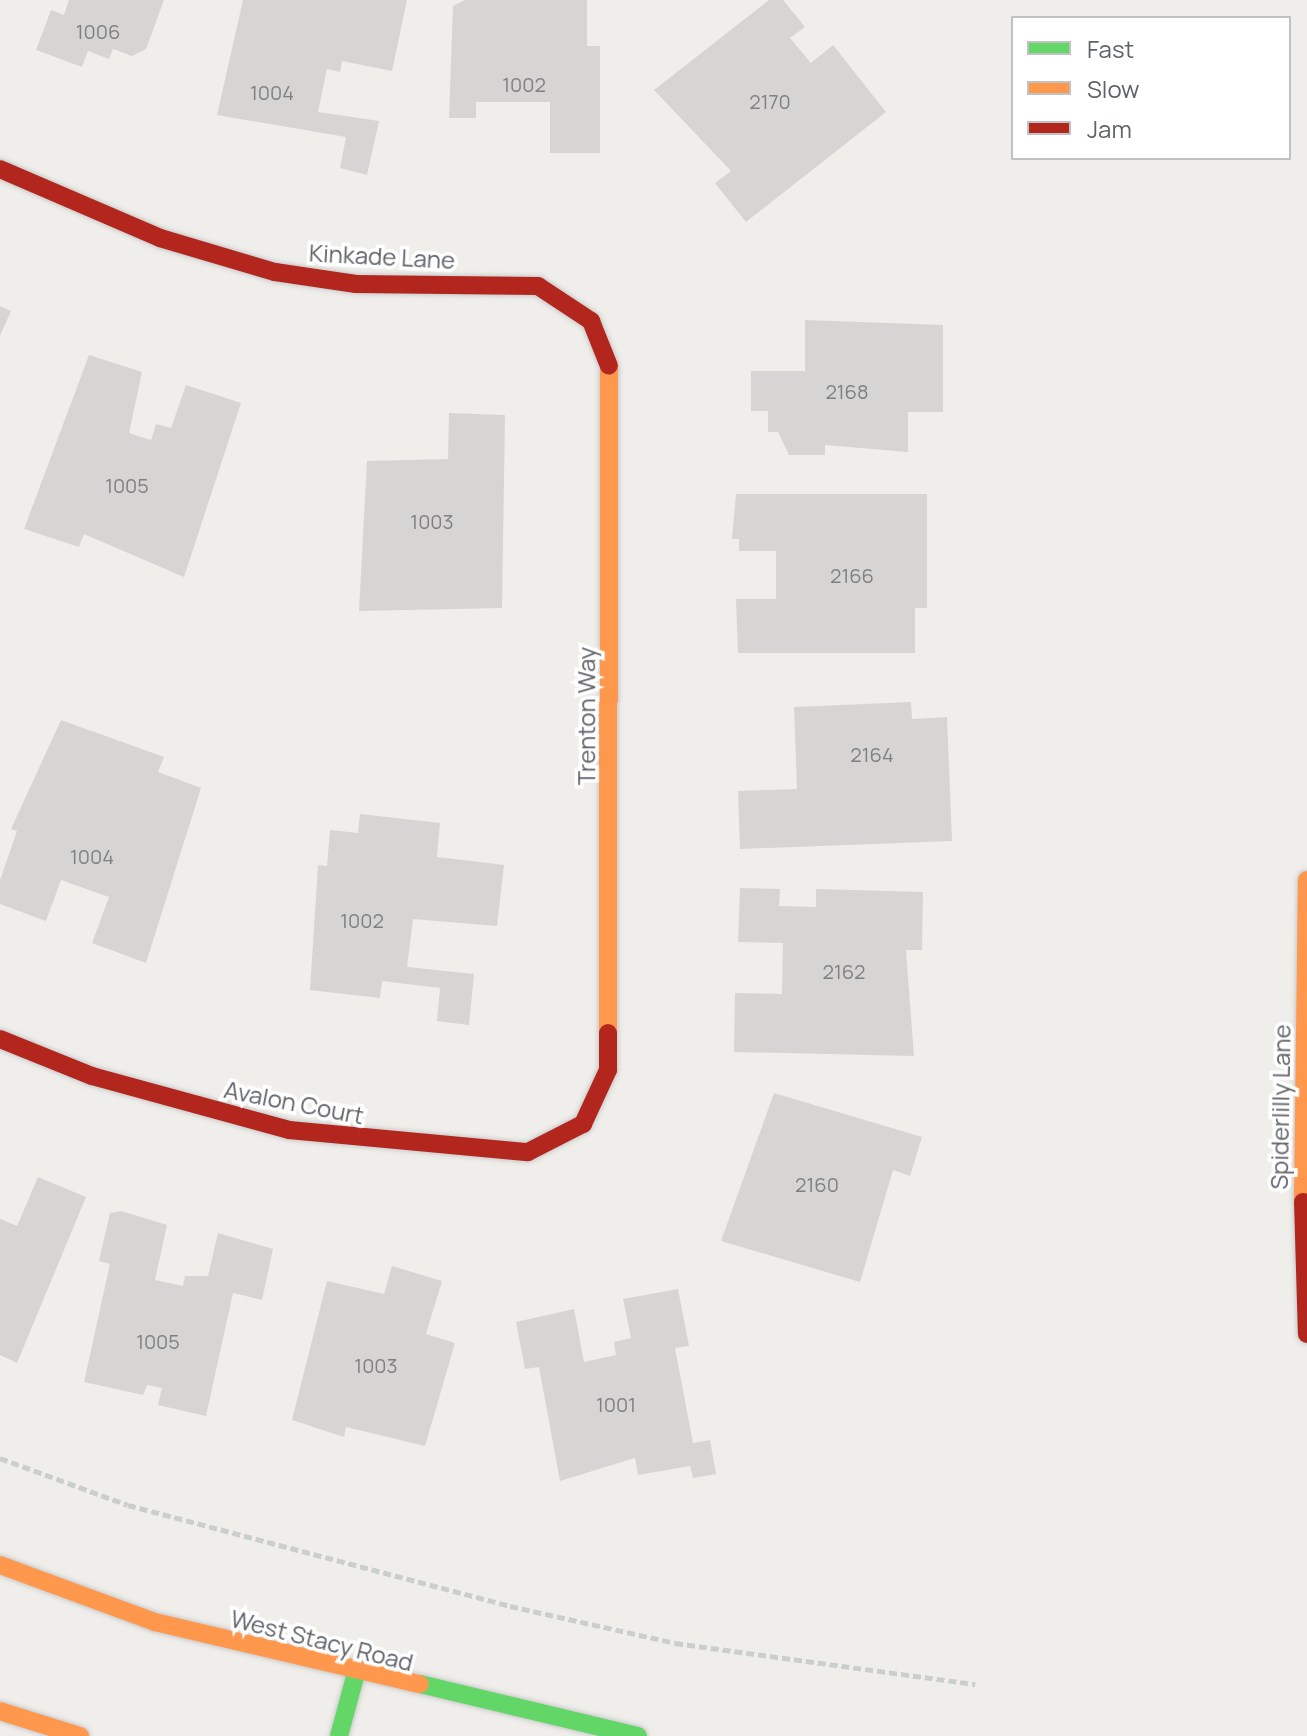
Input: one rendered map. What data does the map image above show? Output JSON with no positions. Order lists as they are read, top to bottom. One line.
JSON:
{"streets":{"street":["Kinkade Lane","Trenton Way","Avalon Court","Spiderlilly Lane","West Stacy Road"]},"crossings":[["Kinkade Lane","Trenton Way"],["Trenton Way","Avalon Court"]],"house_numbers":["1006","1002","1004","2170","2168","1005","1003","2166","2164","1004","1002","2162","2160","1005","1003","1001"],"legend":["Fast","Slow","Jam"]}
